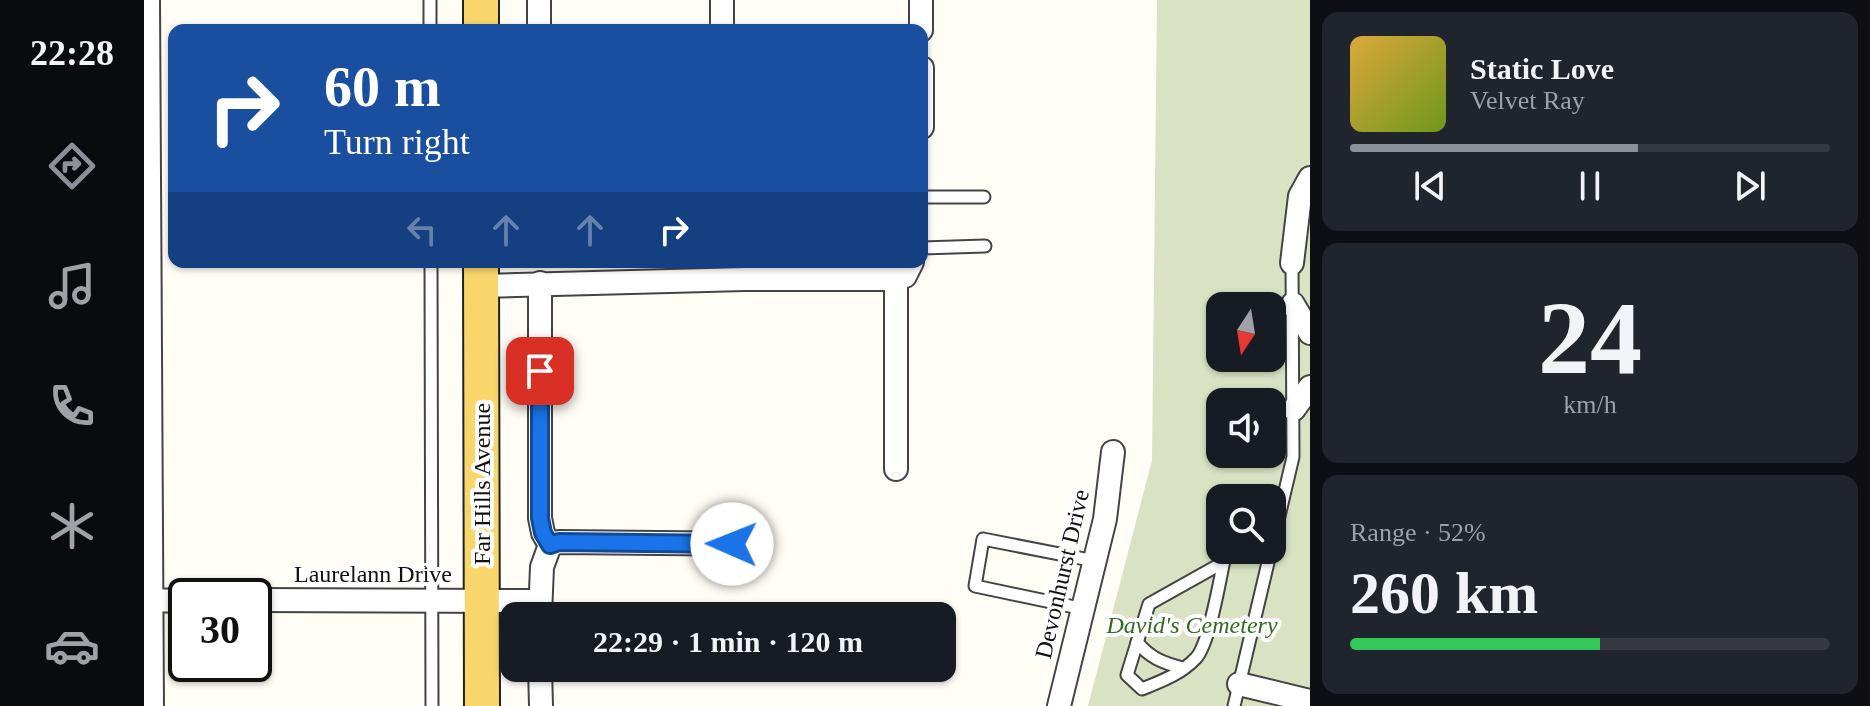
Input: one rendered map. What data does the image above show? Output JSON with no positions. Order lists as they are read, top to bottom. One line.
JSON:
{"streets":{"main road":["Far Hills Avenue"],"street":["Laurelann Drive","Devonhurst Drive"]},"crossings":[["Far Hills Avenue","Laurelann Drive"]],"parks":["David's Cemetery"],"north":"bottom","page":{"tabs":"22:28","turn":["60 m","Turn right"],"song":["Static Love","Velvet Ray"],"tile":[["24","km/h"],["Range · 52%","260 km"]],"limit":"30","trip":"22:29 · 1 min · 120 m"}}
